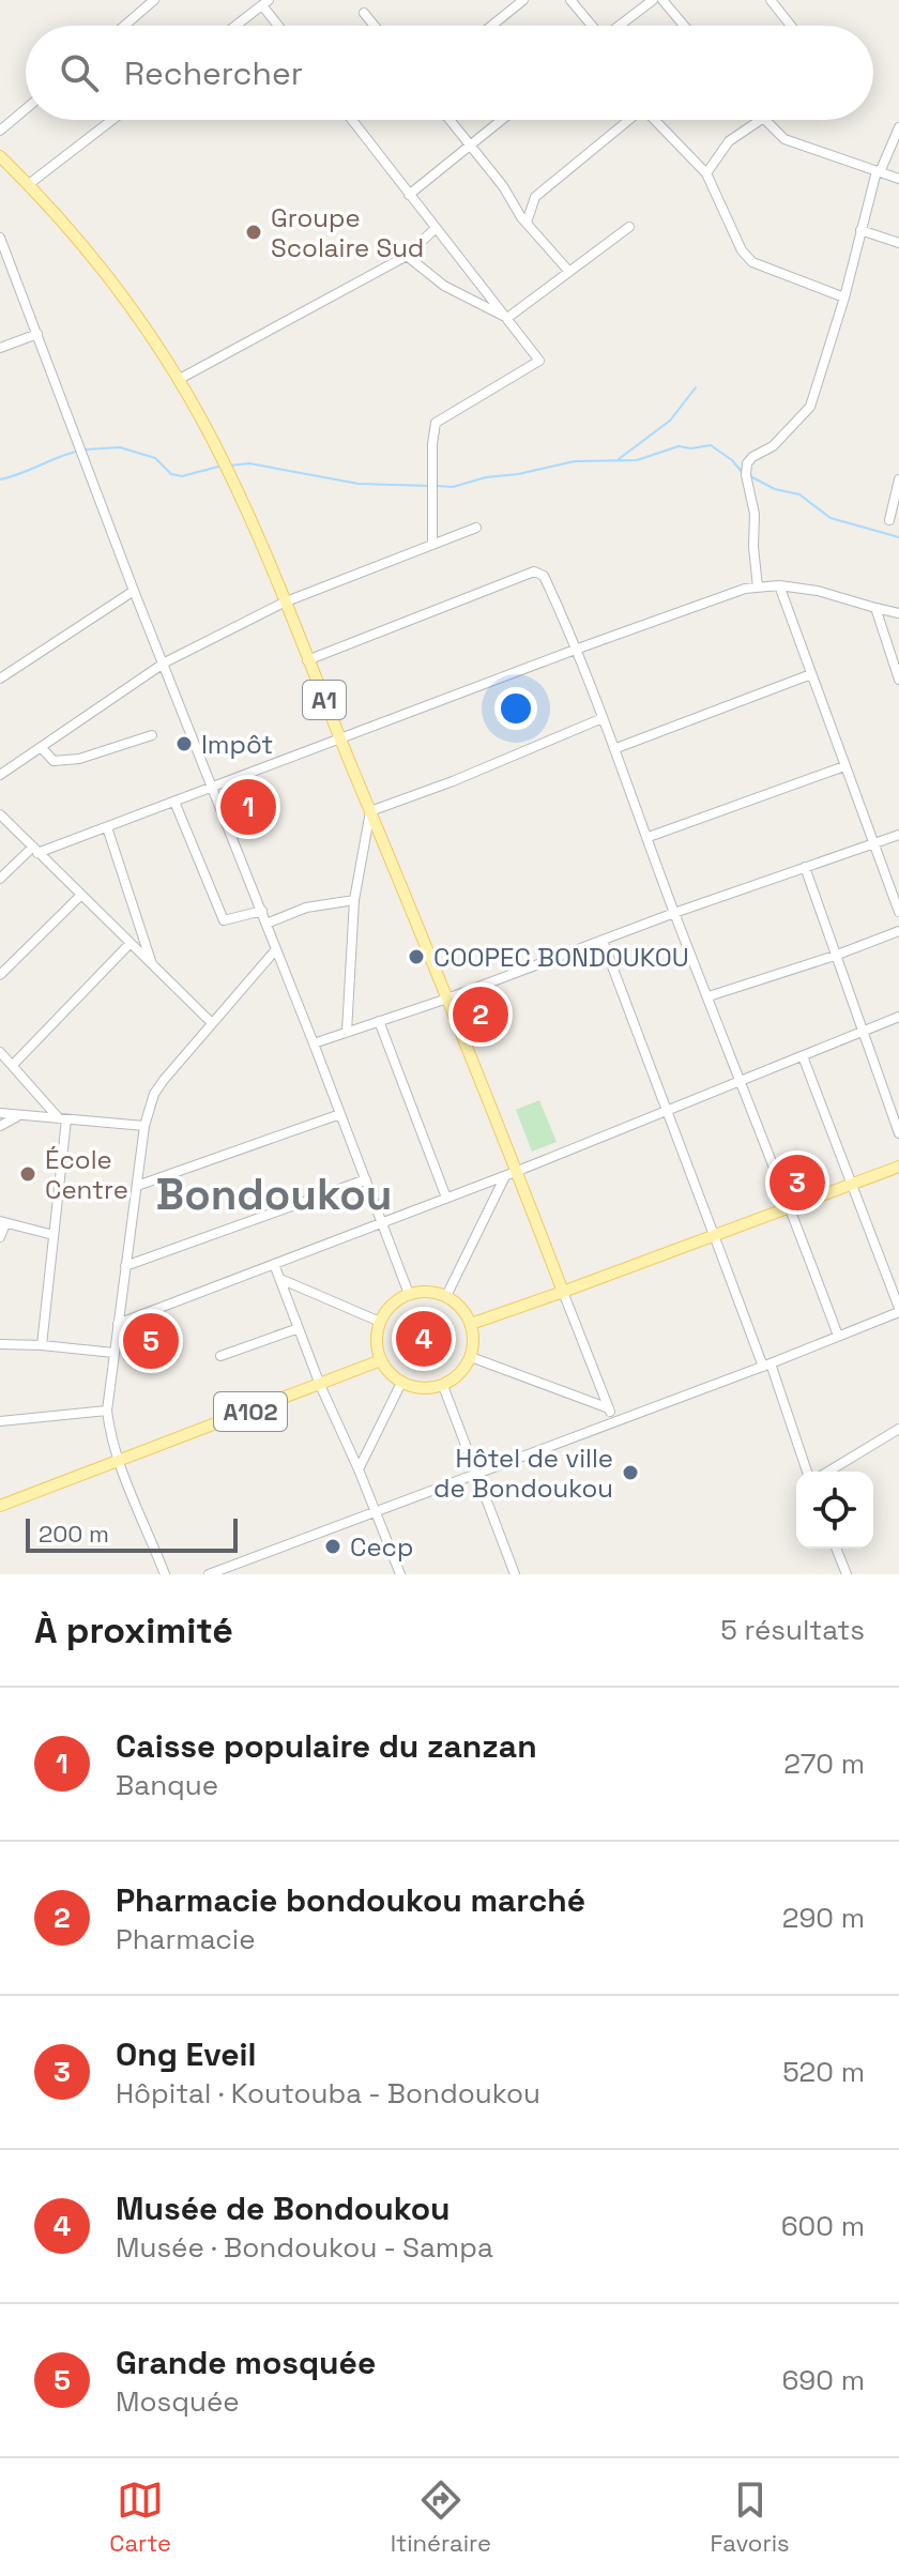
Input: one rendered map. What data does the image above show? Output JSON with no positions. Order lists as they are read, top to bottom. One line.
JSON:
{"streets":{"main road":["A1","A102"]},"districts":["Bondoukou"],"places":["Groupe Scolaire Sud","Impôt","COOPEC BONDOUKOU","École Centre","Hôtel de ville de Bondoukou","Cecp"],"scale_bar":"200 m","page":{"search":"Rechercher","pins":["1","2","3","4","5"],"scale":"200 m","heading":["À proximité","5 résultats"],"list":[{"mark":"1","name":"Caisse populaire du zanzan","note":"Banque","value":"270 m"},{"mark":"2","name":"Pharmacie bondoukou marché","note":"Pharmacie","value":"290 m"},{"mark":"3","name":"Ong Eveil","note":"Hôpital · Koutouba - Bondoukou","value":"520 m"},{"mark":"4","name":"Musée de Bondoukou","note":"Musée · Bondoukou - Sampa","value":"600 m"},{"mark":"5","name":"Grande mosquée","note":"Mosquée","value":"690 m"}],"nav":["Carte","Itinéraire","Favoris"]}}
